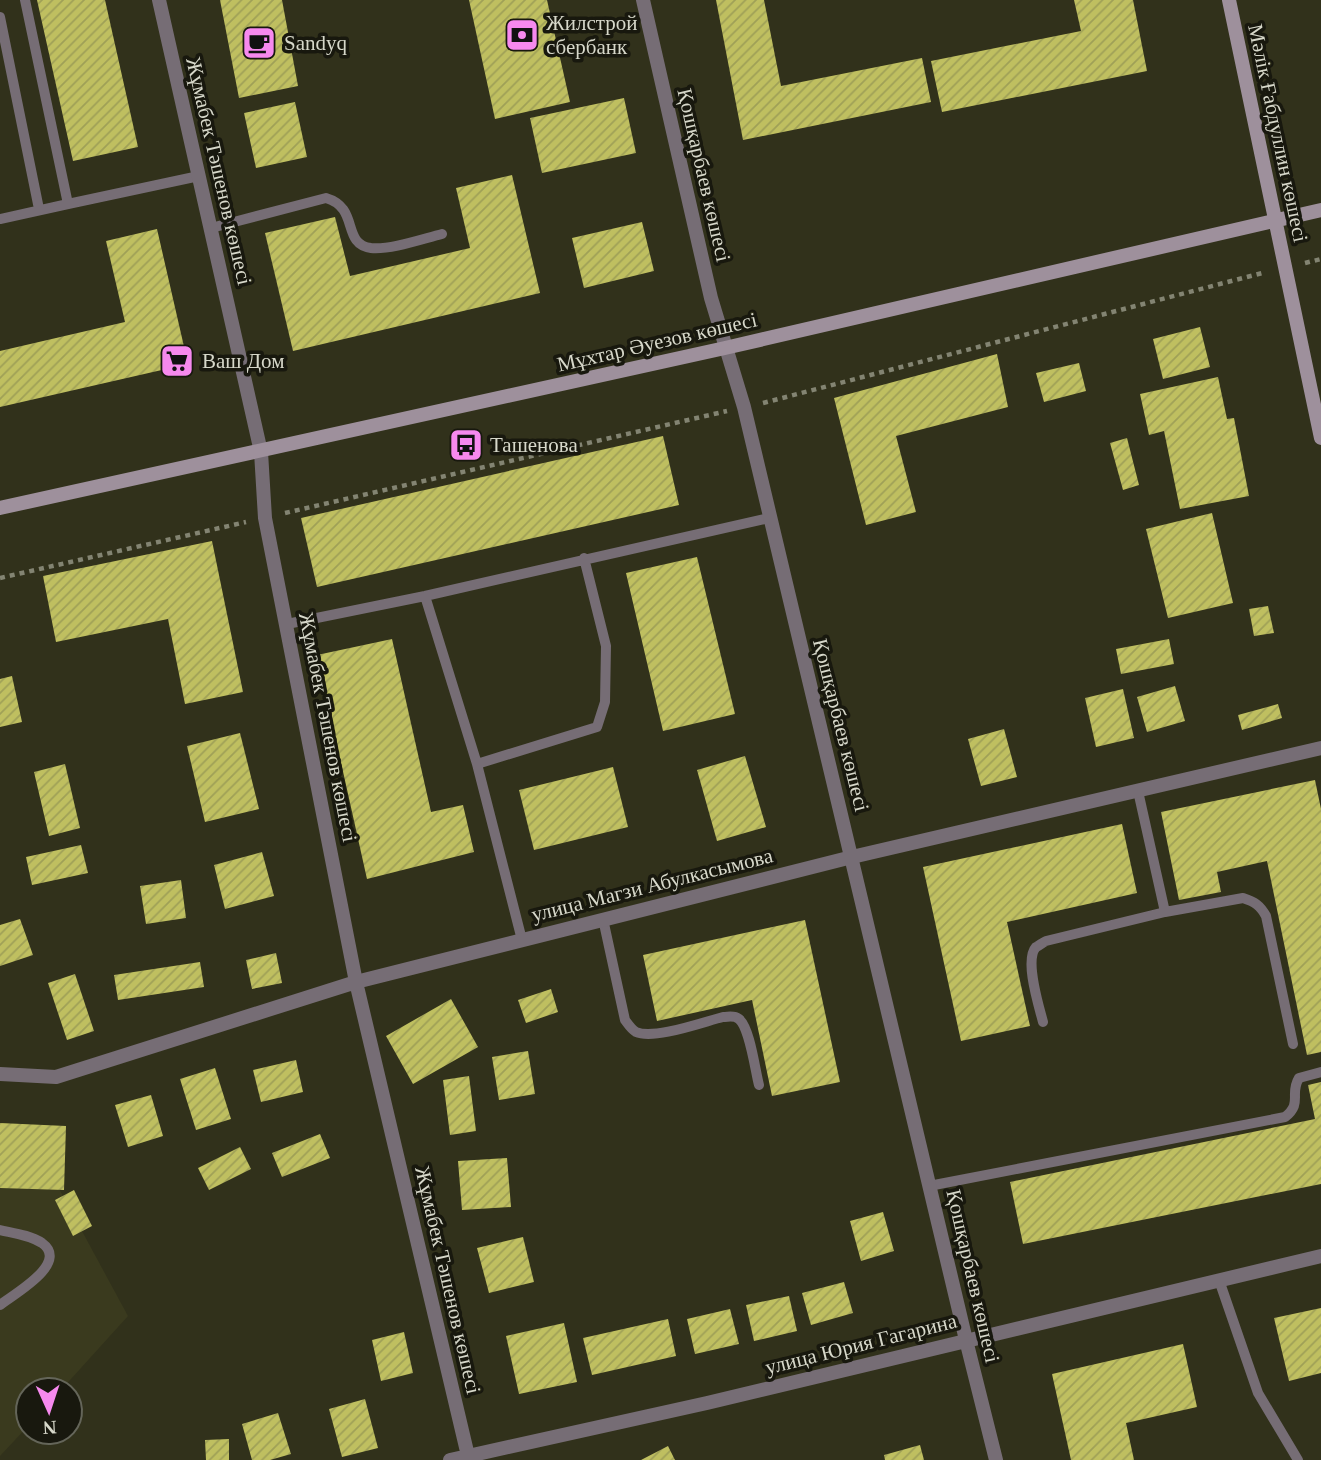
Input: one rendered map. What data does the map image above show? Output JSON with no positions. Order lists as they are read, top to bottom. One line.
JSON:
{"streets":{"street":["Мәлік Ғабдуллин көшесі","Жұмабек Тәшенов көшесі","Қошқарбаев көшесі","Мұхтар Әуезов көшесі","улица Магзи Абулкасымова","улица Юрия Гагарина"]},"crossings":[["Мәлік Ғабдуллин көшесі","Мұхтар Әуезов көшесі"],["Жұмабек Тәшенов көшесі","Мұхтар Әуезов көшесі"],["Жұмабек Тәшенов көшесі","улица Магзи Абулкасымова"],["Жұмабек Тәшенов көшесі","улица Юрия Гагарина"],["Қошқарбаев көшесі","Мұхтар Әуезов көшесі"],["Қошқарбаев көшесі","улица Магзи Абулкасымова"],["Қошқарбаев көшесі","улица Юрия Гагарина"]],"places":{"bank":["Жилстрой сбербанк"],"cafe":["Sandyq"],"supermarket":["Ваш Дом"],"bus stop":["Ташенова"]},"north":"bottom"}
